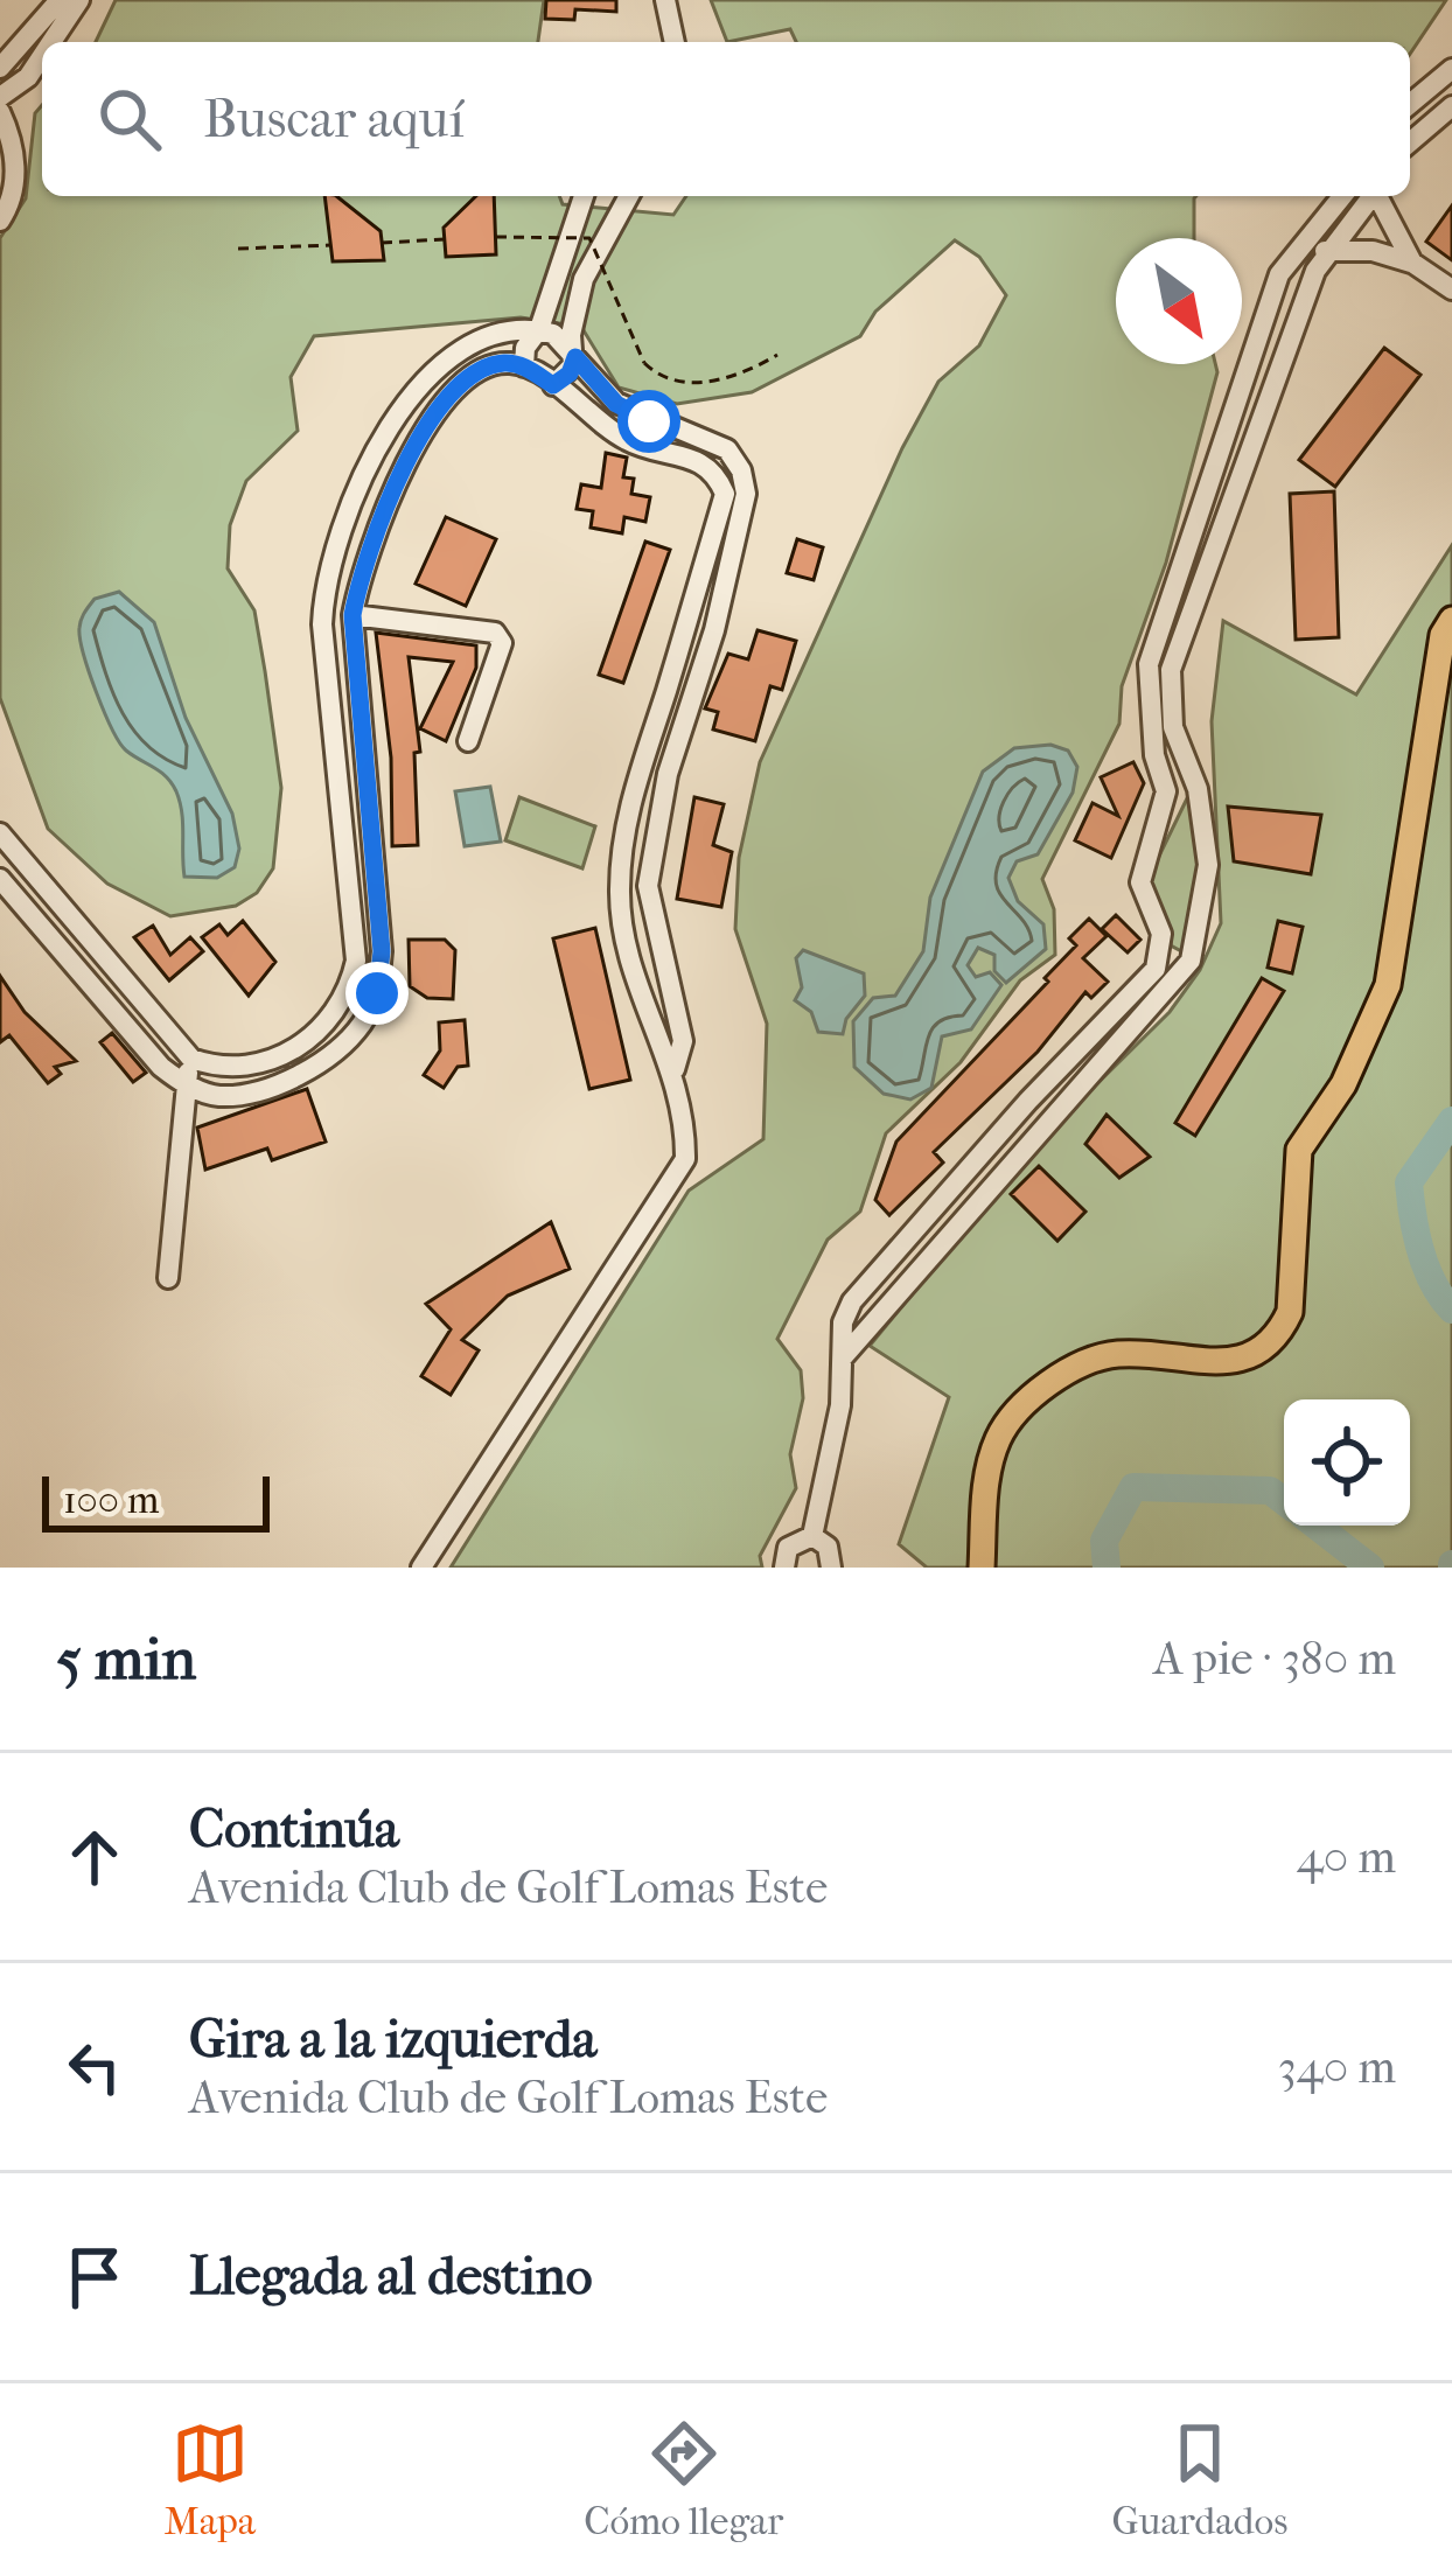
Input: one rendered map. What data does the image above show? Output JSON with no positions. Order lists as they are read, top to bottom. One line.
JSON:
{"scale_bar":"100 m","north":"bottom right","page":{"search":"Buscar aquí","scale":"100 m","heading":["5 min","A pie · 380 m"],"list":[["Continúa","Avenida Club de Golf Lomas Este","40 m"],["Gira a la izquierda","Avenida Club de Golf Lomas Este","340 m"],"Llegada al destino"],"nav":["Mapa","Cómo llegar","Guardados"]}}
